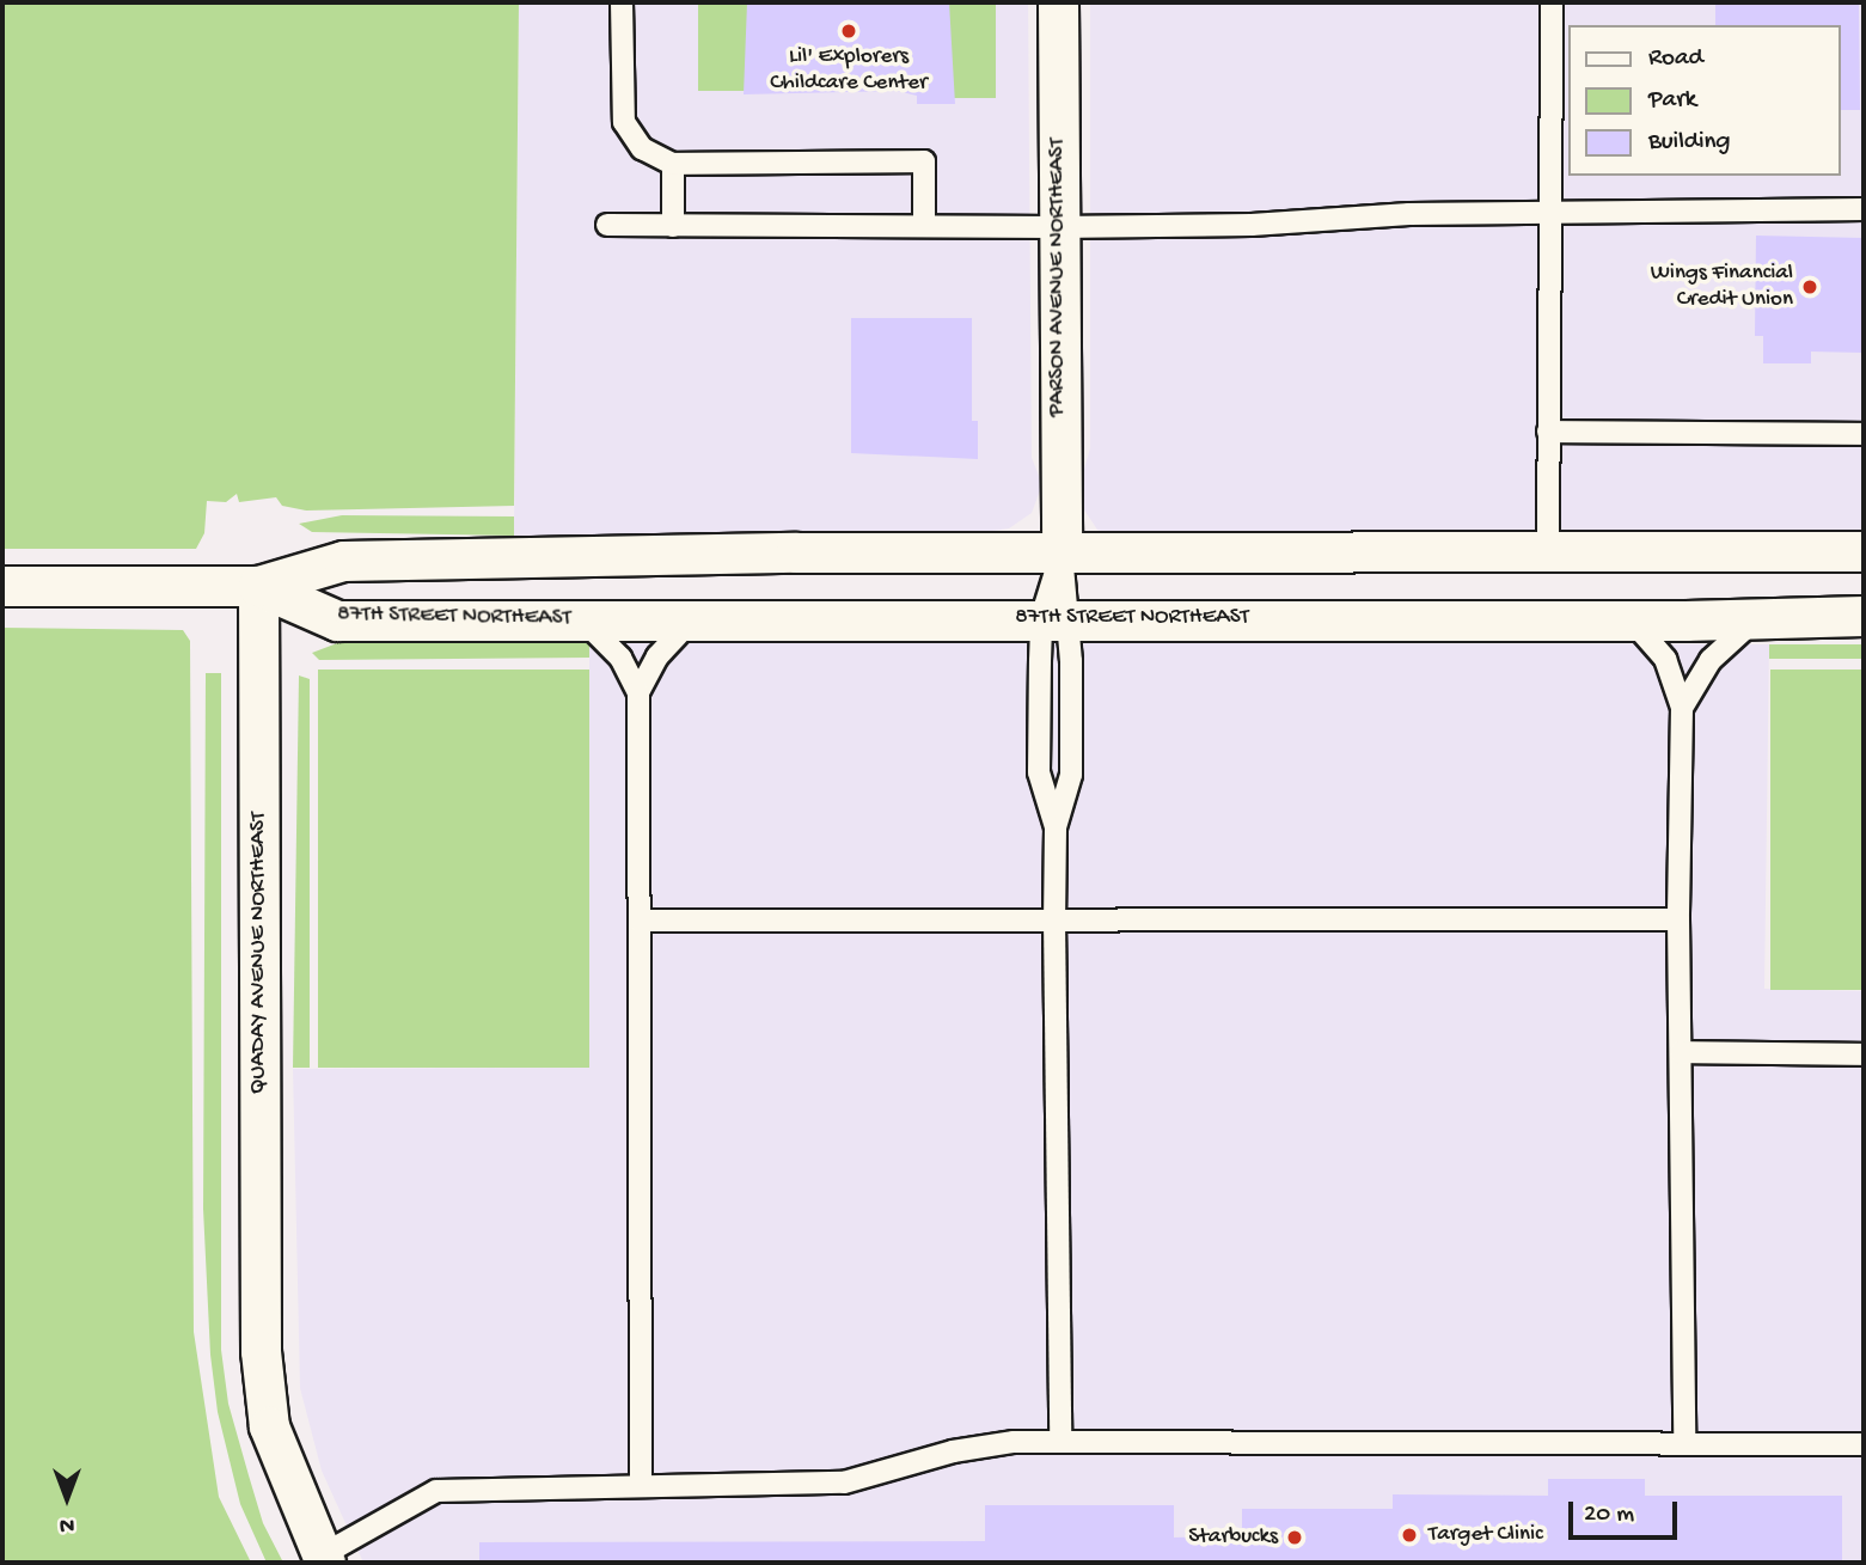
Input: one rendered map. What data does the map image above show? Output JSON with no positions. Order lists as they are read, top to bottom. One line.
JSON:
{"streets":{"street":["PARSON AVENUE NORTHEAST","87TH STREET NORTHEAST","QUADAY AVENUE NORTHEAST"]},"crossings":[["87TH STREET NORTHEAST","QUADAY AVENUE NORTHEAST"]],"places":["Lil' Explorers Childcare Center","Wings Financial Credit Union","Target Clinic","Starbucks"],"legend":["Road","Park","Building"],"scale_bar":"20 m","north":"bottom"}
